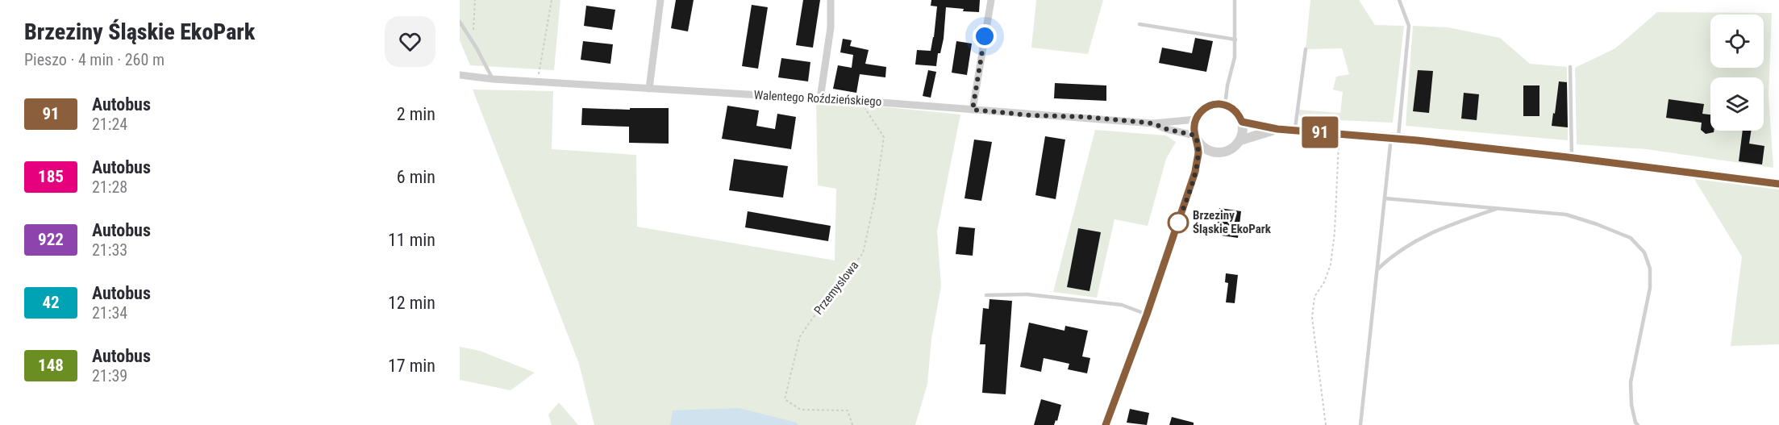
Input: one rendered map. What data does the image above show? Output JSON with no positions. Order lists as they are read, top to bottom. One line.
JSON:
{"streets":{"street":["Walentego Roździeńskiego"],"path":["Przemysłowa"]},"crossings":[["Walentego Roździeńskiego","Przemysłowa"]],"places":["Brzeziny Śląskie EkoPark"],"lines":["bus line 91"],"page":{"heading":["Brzeziny Śląskie EkoPark","Pieszo · 4 min · 260 m"],"on_map":"91","list":[{"mark":"91","name":"Autobus","note":"21:24","value":"2 min"},{"mark":"185","name":"Autobus","note":"21:28","value":"6 min"},{"mark":"922","name":"Autobus","note":"21:33","value":"11 min"},{"mark":"42","name":"Autobus","note":"21:34","value":"12 min"},{"mark":"148","name":"Autobus","note":"21:39","value":"17 min"}]}}
